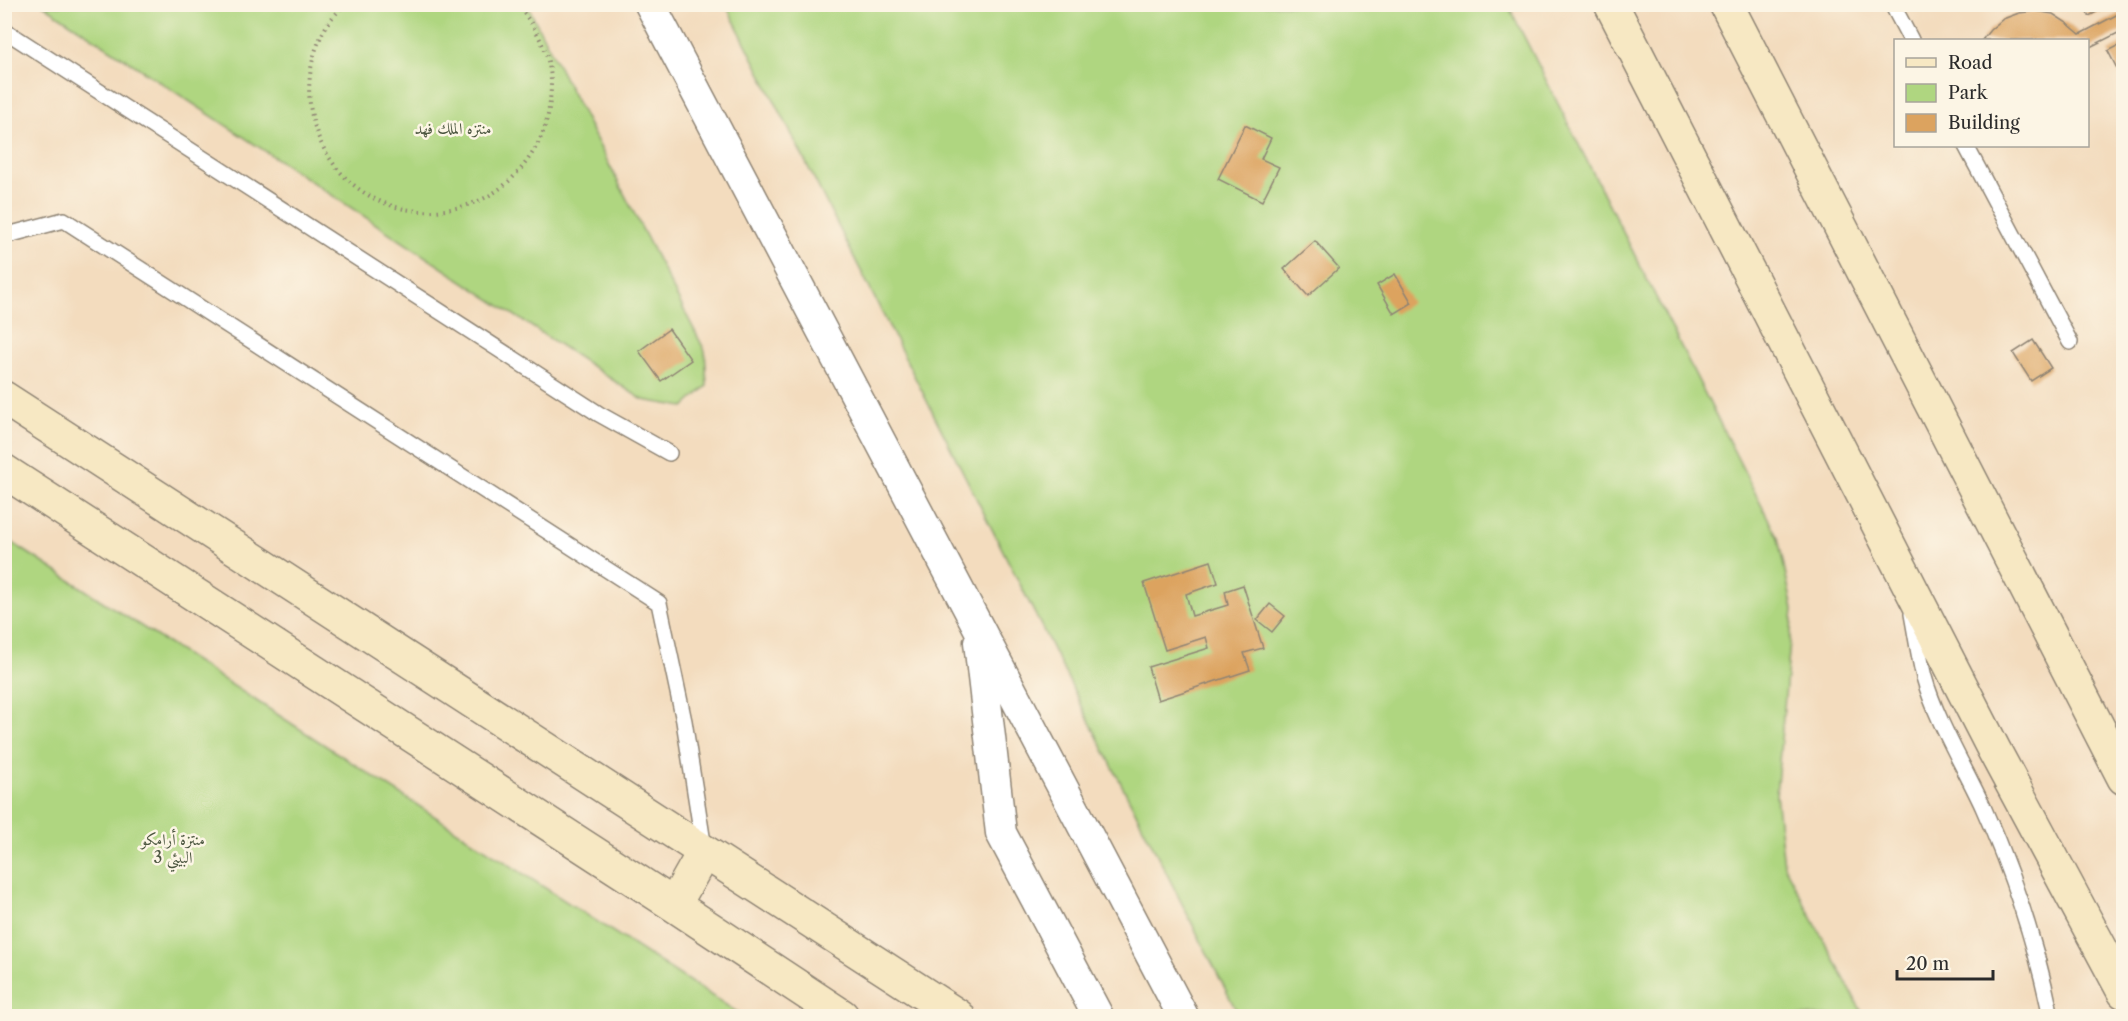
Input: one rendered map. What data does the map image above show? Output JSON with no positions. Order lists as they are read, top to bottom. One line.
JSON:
{"parks":["منتزه الملك فهد","منتزة أرامكو البيئي 3"],"legend":["Road","Park","Building"],"scale_bar":"20 m"}
